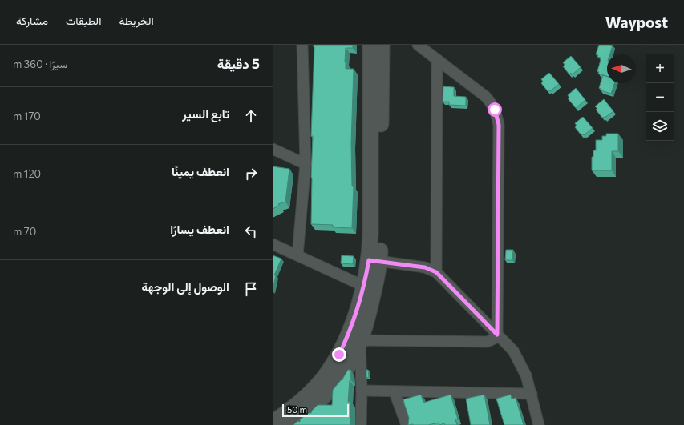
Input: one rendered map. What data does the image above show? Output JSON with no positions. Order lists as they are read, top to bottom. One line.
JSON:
{"scale_bar":"50 m","north":"left","page":{"header":"Waypost","nav":["الخريطة","الطبقات","مشاركة"],"heading":["5 دقيقة","سيرًا · 360 m"],"map_buttons":["+","−"],"list":[["تابع السير","170 m"],["انعطف يمينًا","120 m"],["انعطف يسارًا","70 m"],"الوصول إلى الوجهة"],"scale":"50 m"}}
